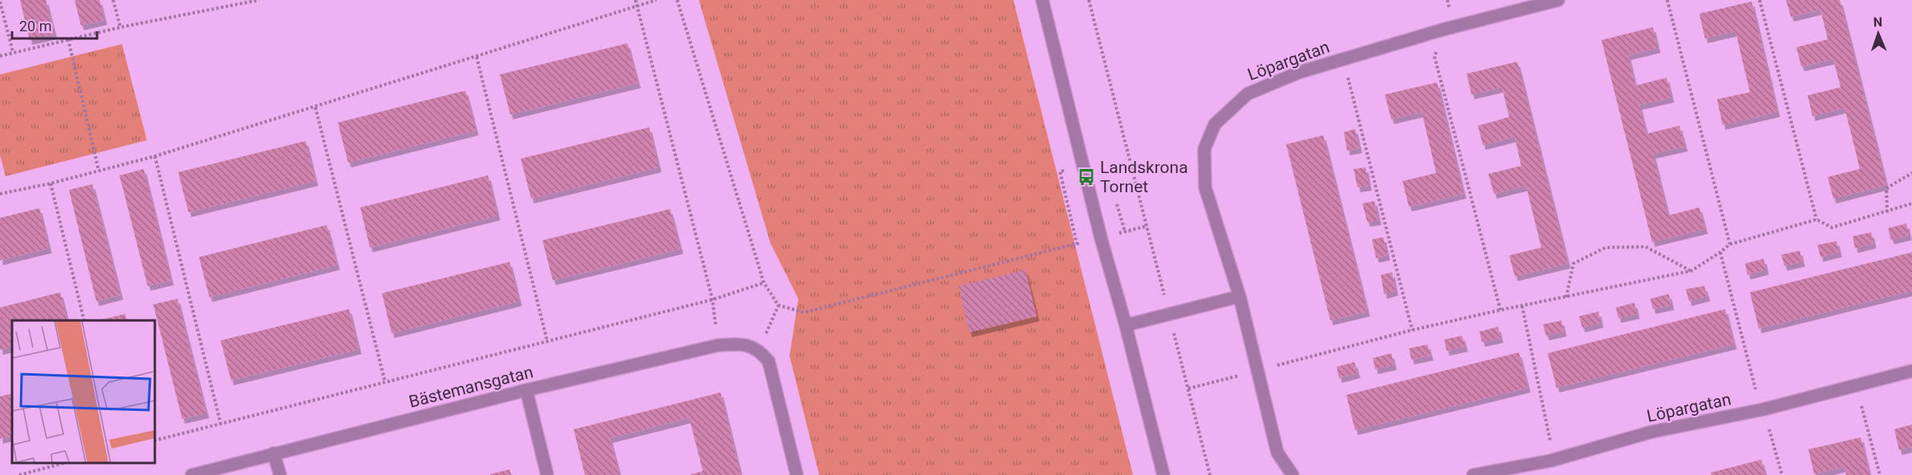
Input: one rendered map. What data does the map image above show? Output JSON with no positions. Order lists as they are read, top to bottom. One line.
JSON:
{"streets":{"street":["Löpargatan","Bästemansgatan"]},"places":{"bus stop":["Landskrona Tornet"]},"scale_bar":"20 m","north":"top"}
